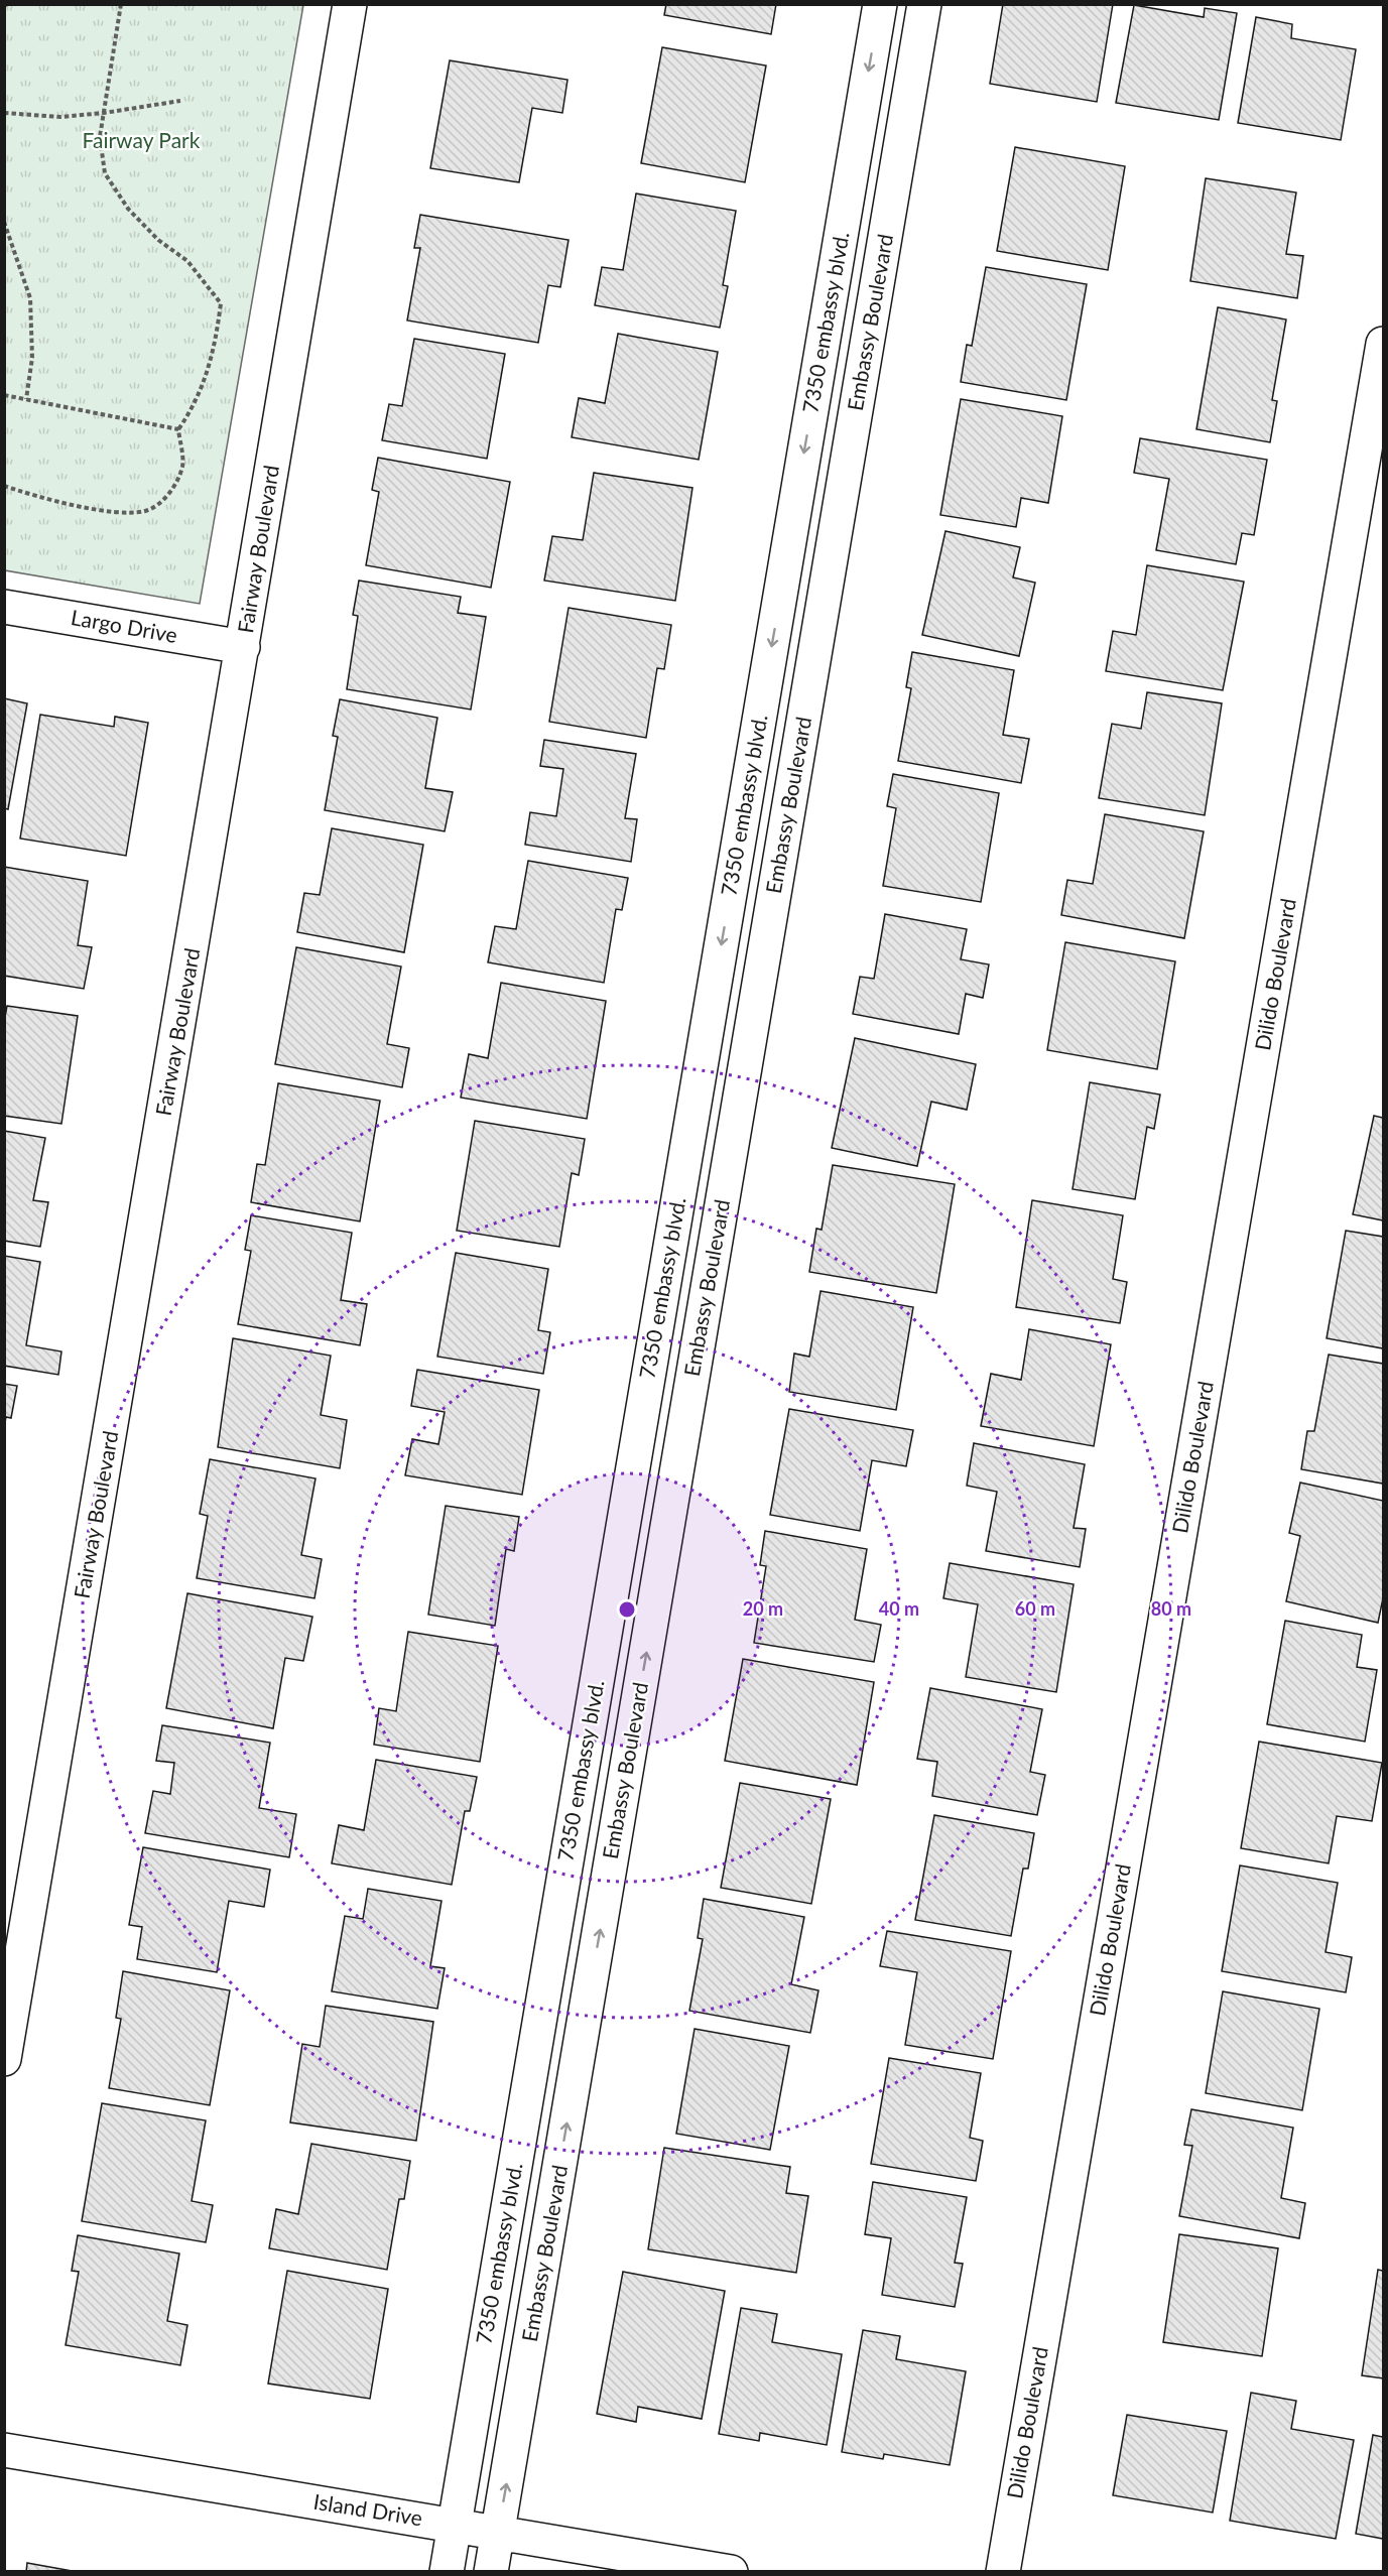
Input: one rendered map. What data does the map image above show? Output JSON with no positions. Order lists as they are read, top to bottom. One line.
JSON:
{"streets":{"street":["7350 embassy blvd.","Embassy Boulevard","Fairway Boulevard","Largo Drive","Dilido Boulevard","Island Drive"]},"crossings":[["7350 embassy blvd.","Island Drive"],["Embassy Boulevard","Island Drive"],["Fairway Boulevard","Largo Drive"]],"one_way":["7350 embassy blvd.","Embassy Boulevard"],"parks":["Fairway Park"],"rings":["20 m","40 m","60 m","80 m"]}
